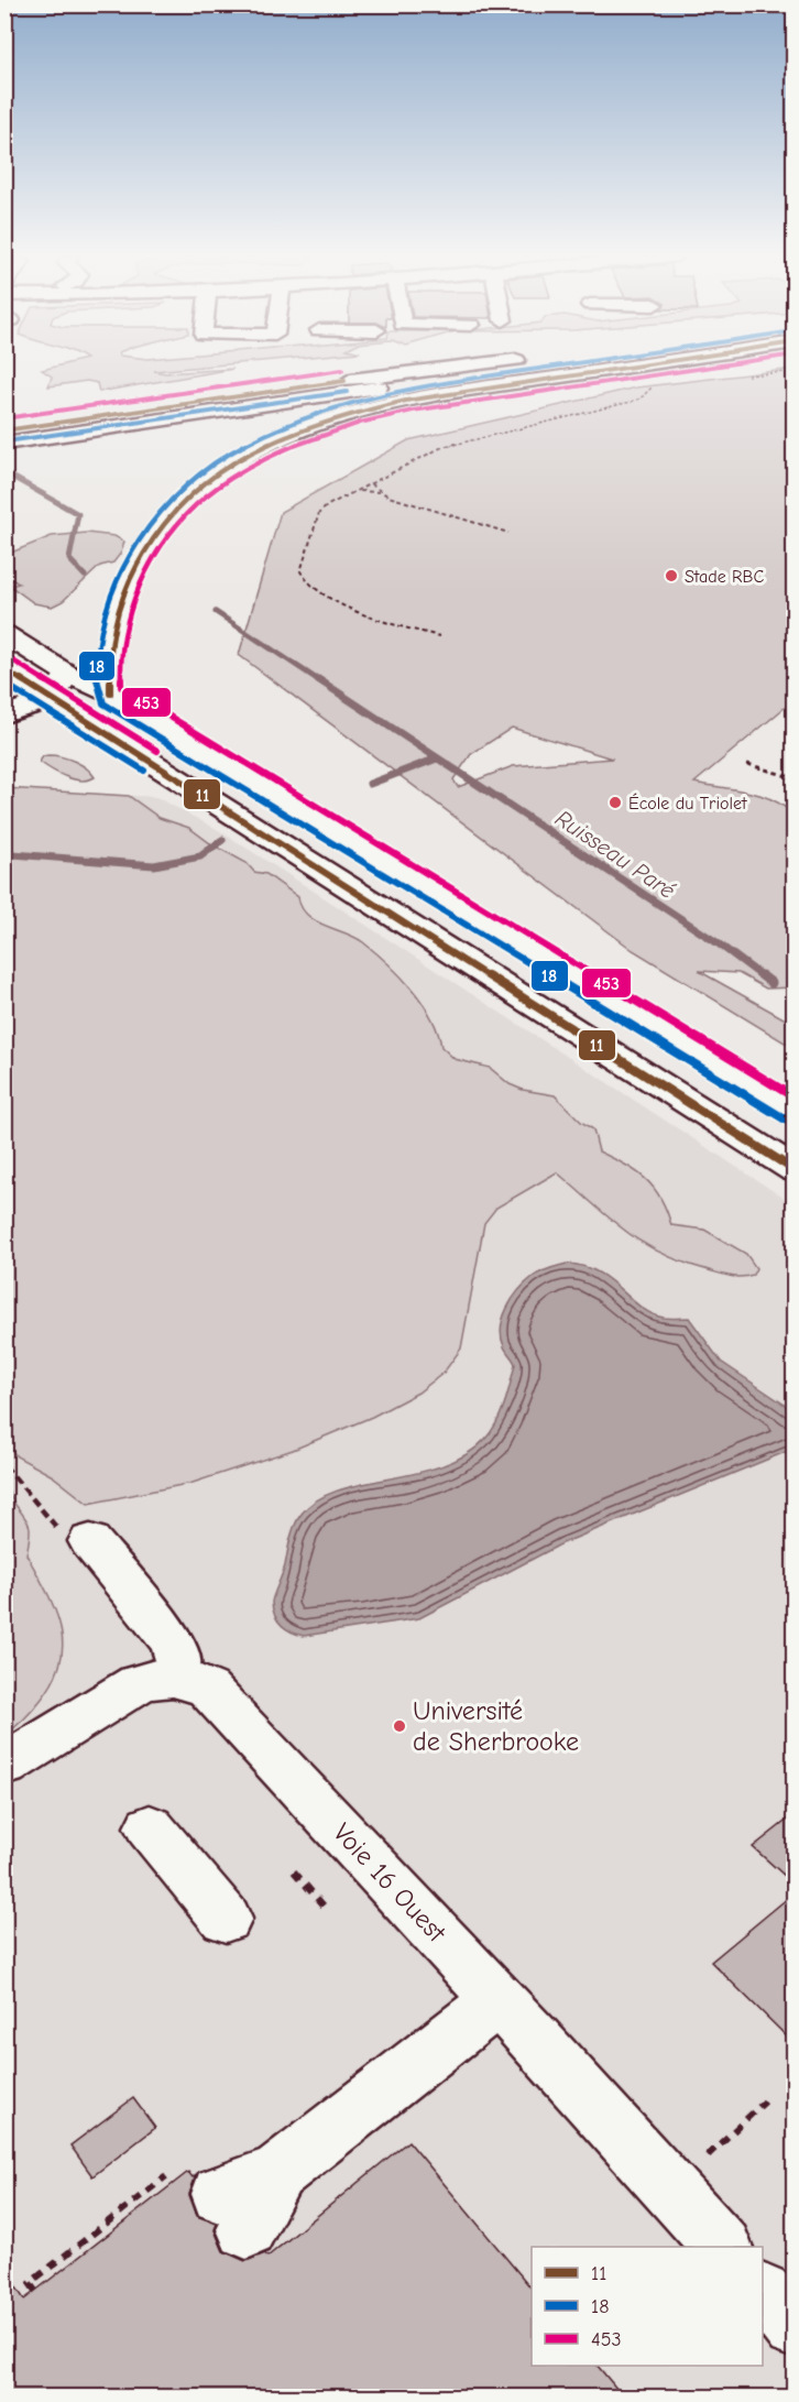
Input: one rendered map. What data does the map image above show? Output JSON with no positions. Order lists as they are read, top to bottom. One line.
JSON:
{"streets":{"main road":["Voie 16 Ouest"]},"water":["Ruisseau Paré"],"places":["Stade RBC","École du Triolet","Université de Sherbrooke"],"lines":["transit line 11","transit line 18","transit line 453"],"legend":["11","18","453"]}
